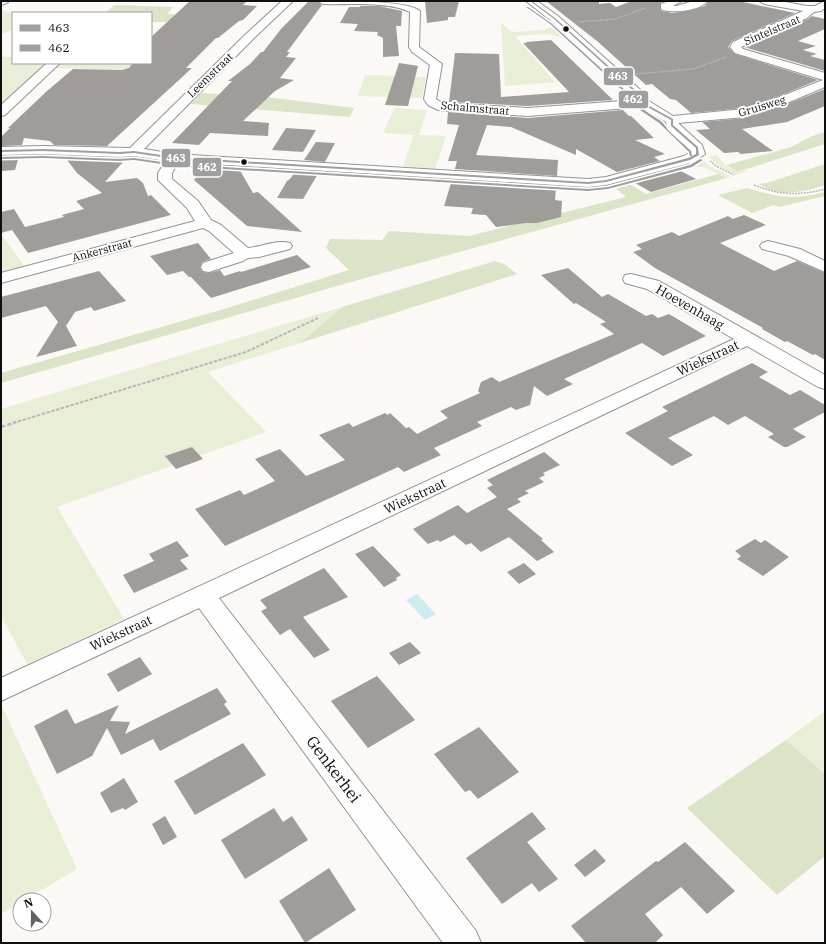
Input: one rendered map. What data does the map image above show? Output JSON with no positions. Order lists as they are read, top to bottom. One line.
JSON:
{"streets":{"street":["Sintelstraat","Leemstraat","Gruisweg","Schalmstraat","Ankerstraat","Hoevenhaag","Wiekstraat","Genkerhei"]},"crossings":[["Hoevenhaag","Wiekstraat"],["Wiekstraat","Genkerhei"]],"lines":["transit line 463","transit line 462"],"legend":["463","462"],"north":"top"}
